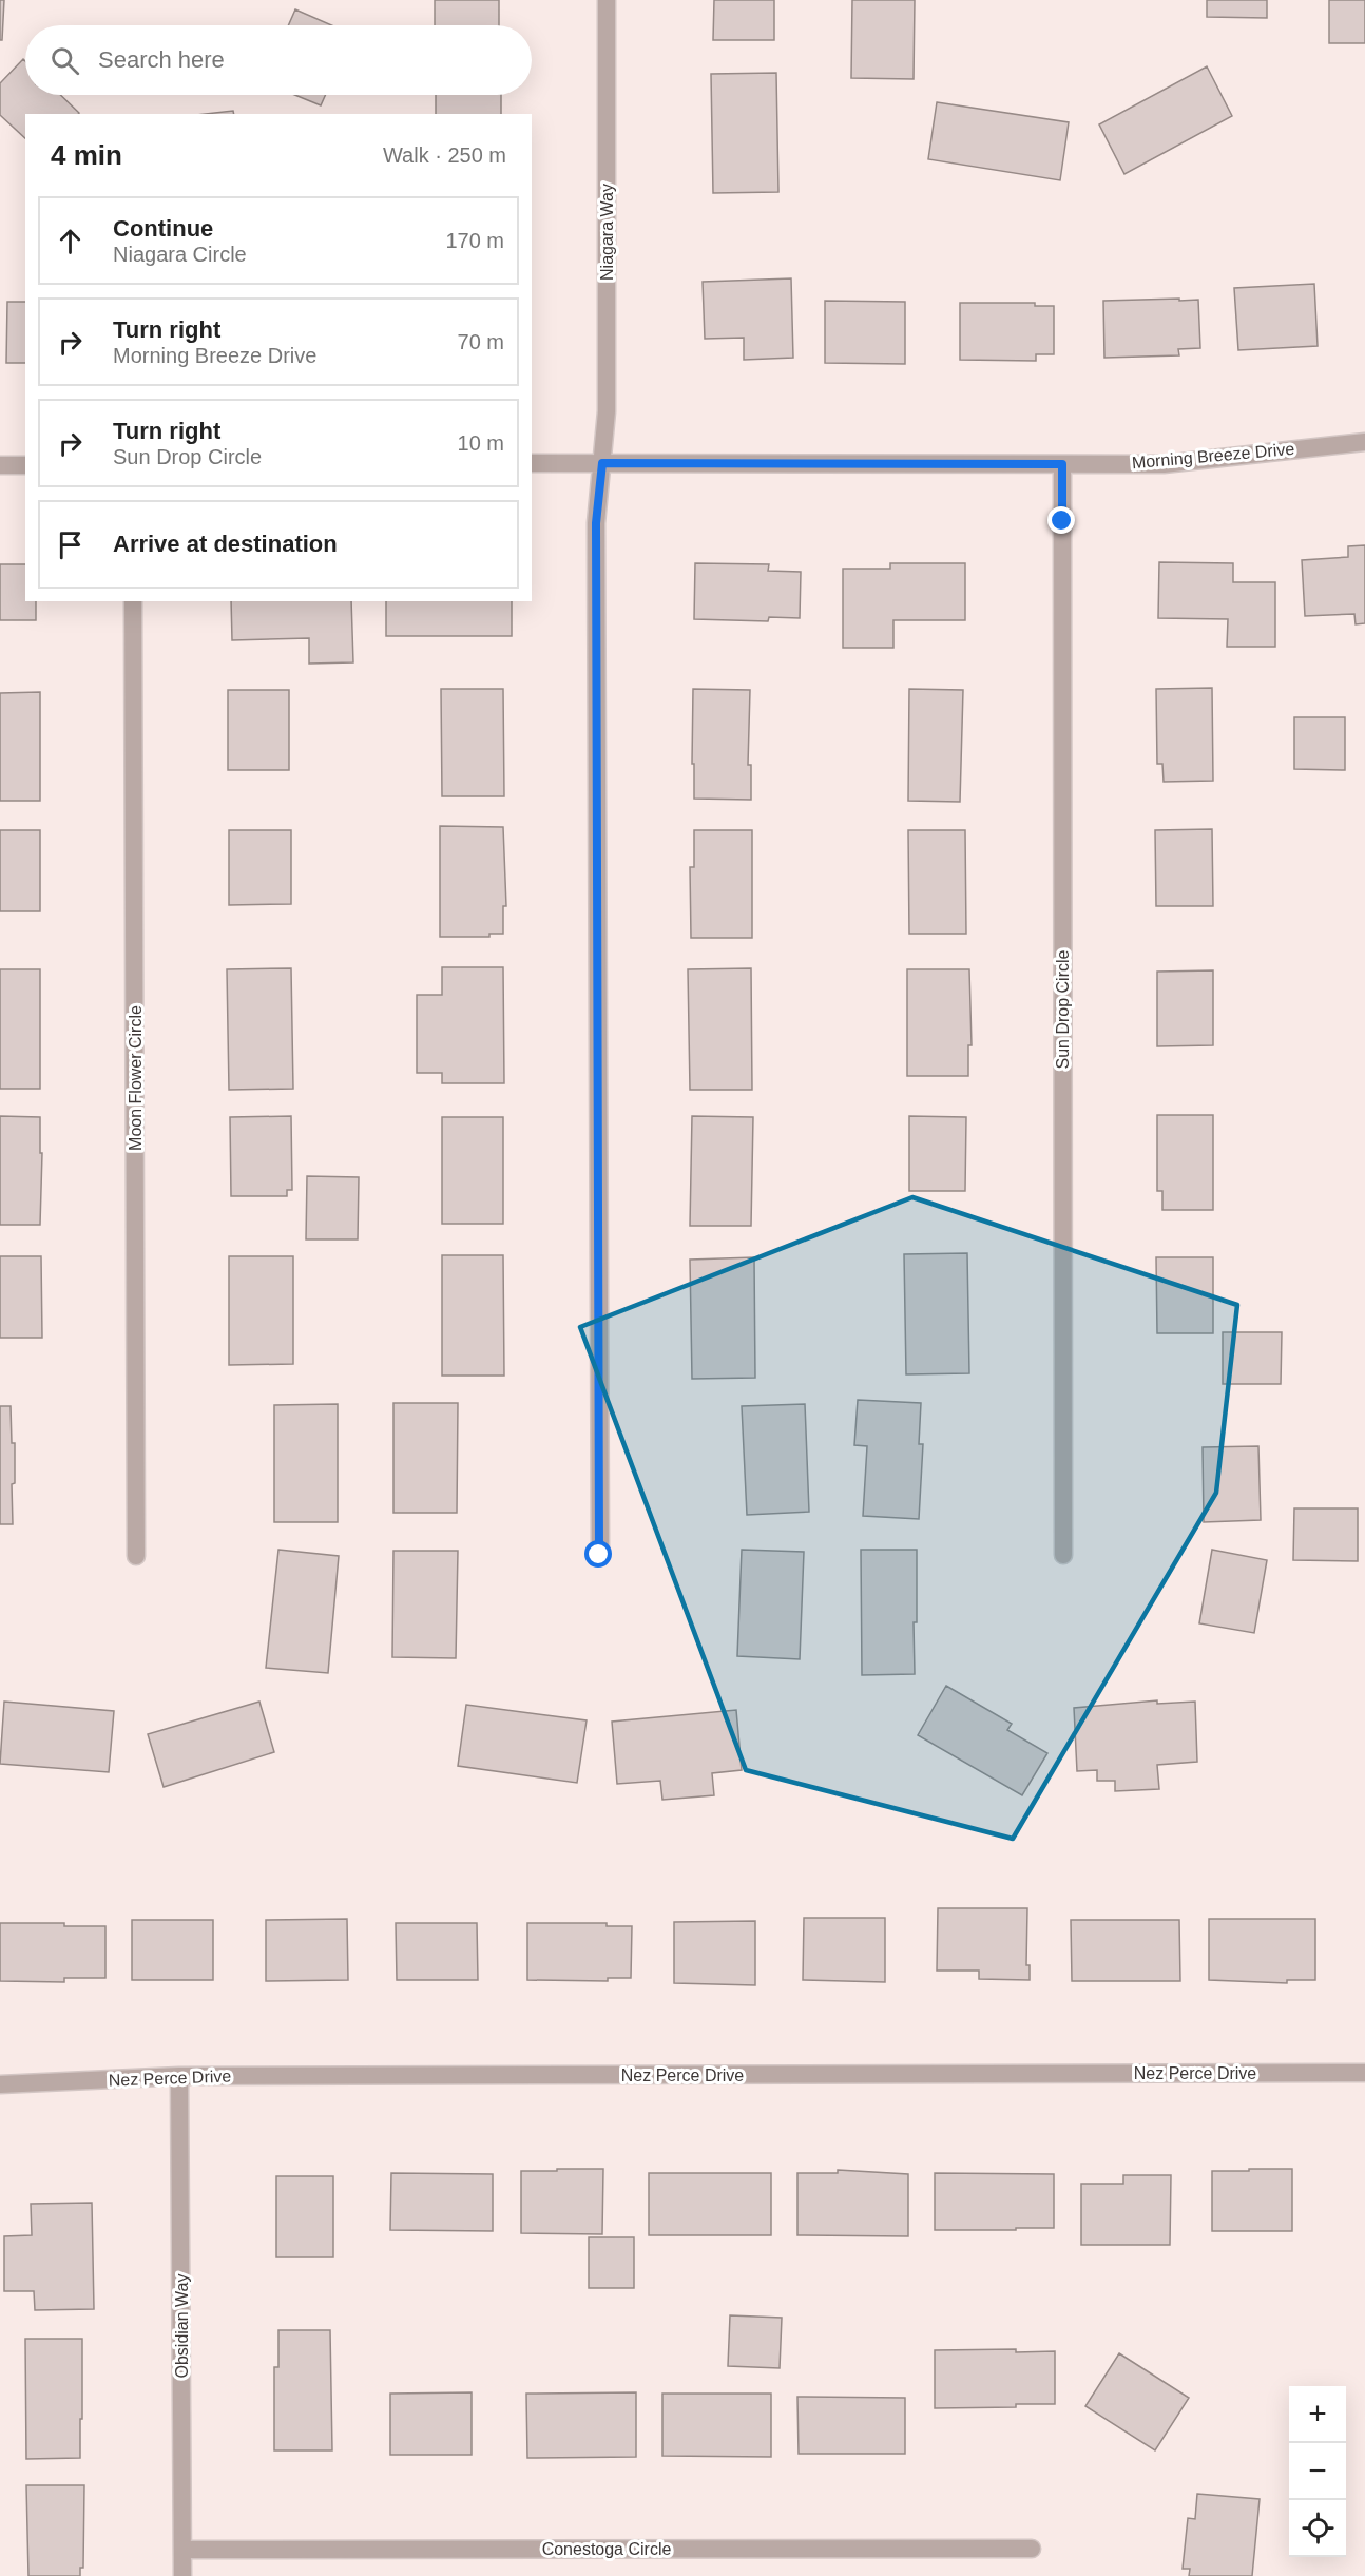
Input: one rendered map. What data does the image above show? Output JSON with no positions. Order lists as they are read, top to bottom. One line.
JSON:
{"streets":{"street":["Niagara Way","Morning Breeze Drive","Sun Drop Circle","Moon Flower Circle","Nez Perce Drive","Obsidian Way","Conestoga Circle"]},"crossings":[["Niagara Way","Morning Breeze Drive"],["Morning Breeze Drive","Sun Drop Circle"],["Nez Perce Drive","Obsidian Way"],["Obsidian Way","Conestoga Circle"]],"page":{"search":"Search here","heading":["4 min","Walk · 250 m"],"list":[["Continue","Niagara Circle","170 m"],["Turn right","Morning Breeze Drive","70 m"],["Turn right","Sun Drop Circle","10 m"],"Arrive at destination"],"map_buttons":["+","−"]}}
